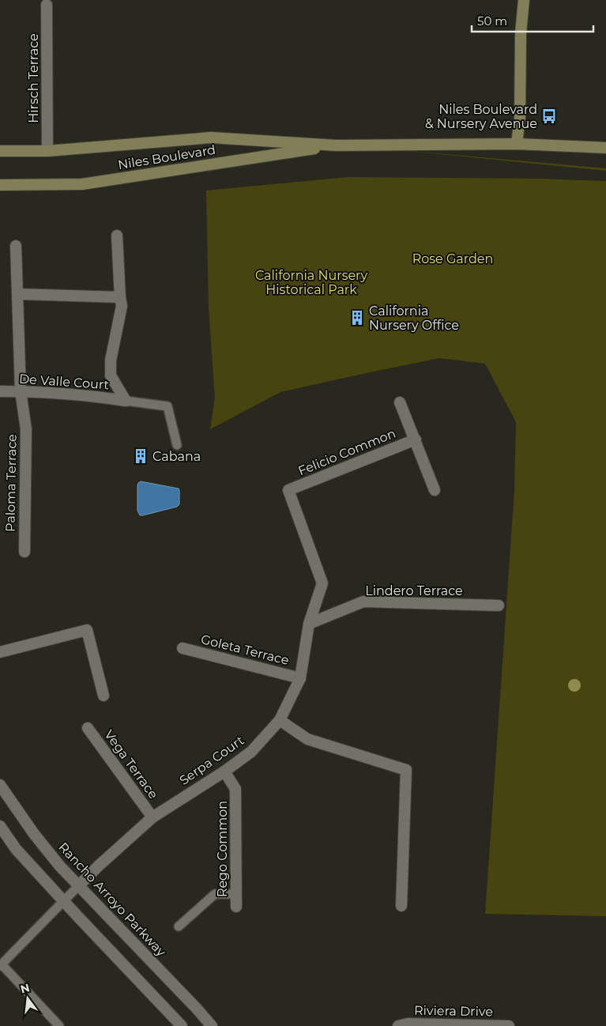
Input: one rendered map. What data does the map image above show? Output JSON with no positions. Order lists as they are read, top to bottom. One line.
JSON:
{"streets":{"main road":["Niles Boulevard"],"street":["Hirsch Terrace","De Valle Court","Felicio Common","Paloma Terrace","Lindero Terrace","Goleta Terrace","Serpa Court","Vega Terrace","Rego Common","Rancho Arroyo Parkway","Riviera Drive"]},"crossings":[["Hirsch Terrace","Niles Boulevard"],["De Valle Court","Paloma Terrace"],["Felicio Common","Serpa Court"],["Lindero Terrace","Serpa Court"],["Goleta Terrace","Serpa Court"],["Serpa Court","Vega Terrace"],["Serpa Court","Rego Common"],["Serpa Court","Rancho Arroyo Parkway"]],"parks":["Rose Garden","California Nursery Historical Park"],"places":{"bus stop":["Niles Boulevard & Nursery Avenue"],"building":["California Nursery Office","Cabana"]},"scale_bar":"50 m","north":"top"}
